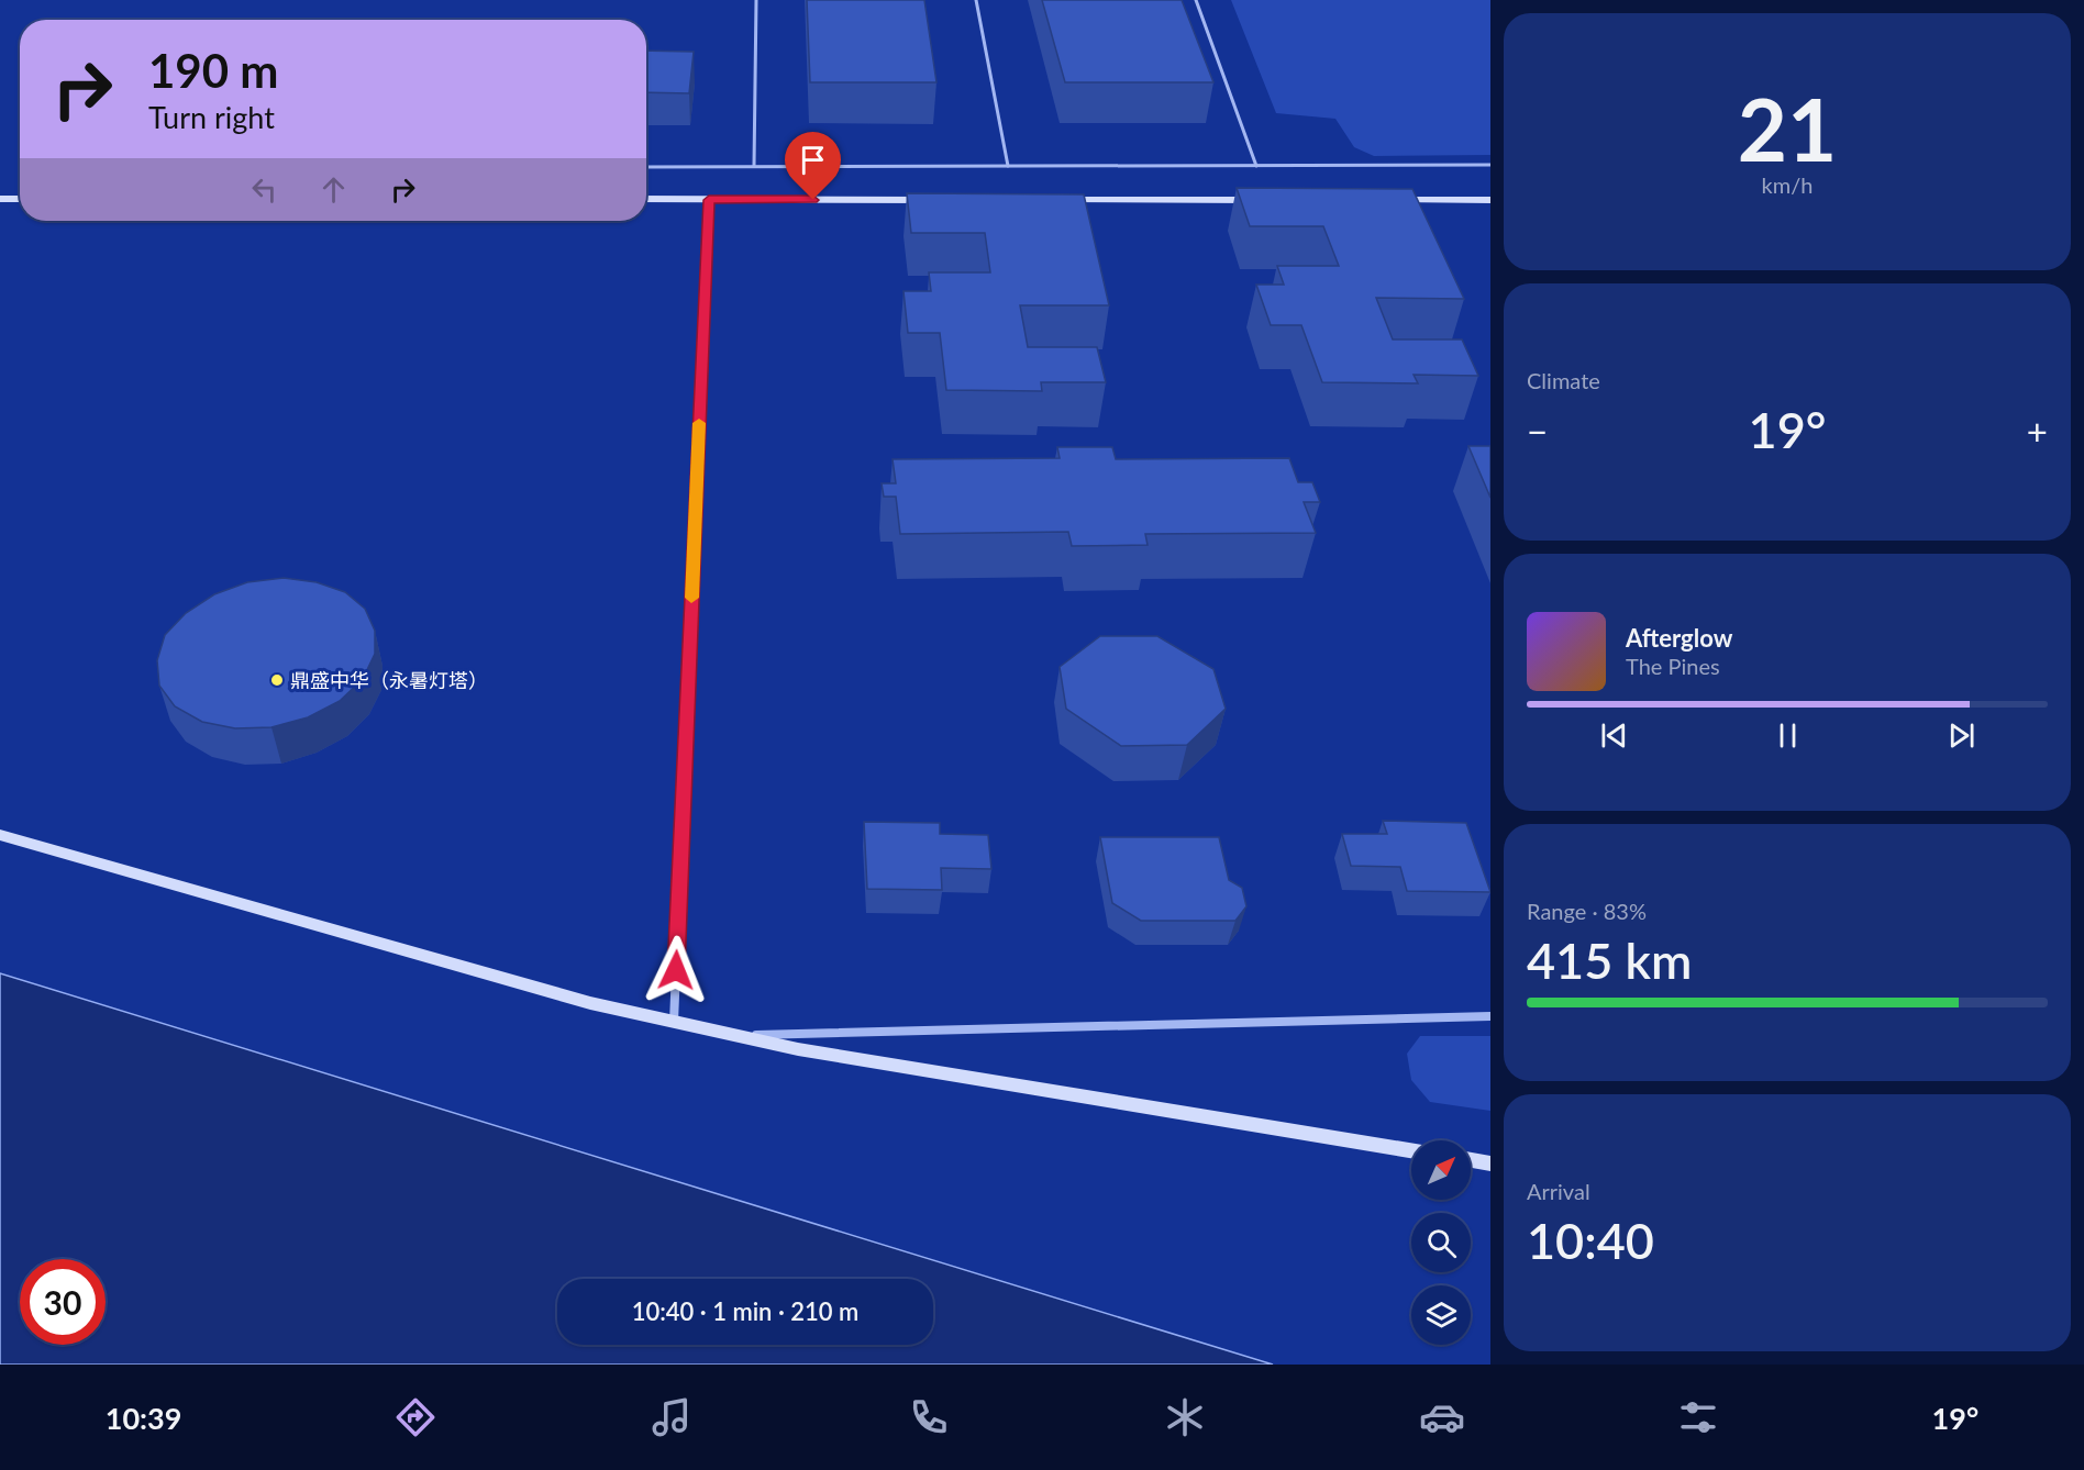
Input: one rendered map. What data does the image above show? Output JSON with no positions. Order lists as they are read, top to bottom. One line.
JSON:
{"places":["鼎盛中华（永暑灯塔）"],"north":"top right","page":{"tile":[["21","km/h"],"Climate",["Range · 83%","415 km"],["Arrival","10:40"]],"turn":["190 m","Turn right"],"heat":["−","19°","+"],"song":["Afterglow","The Pines"],"limit":"30","trip":"10:40 · 1 min · 210 m","tabs":["10:39","19°"]}}
